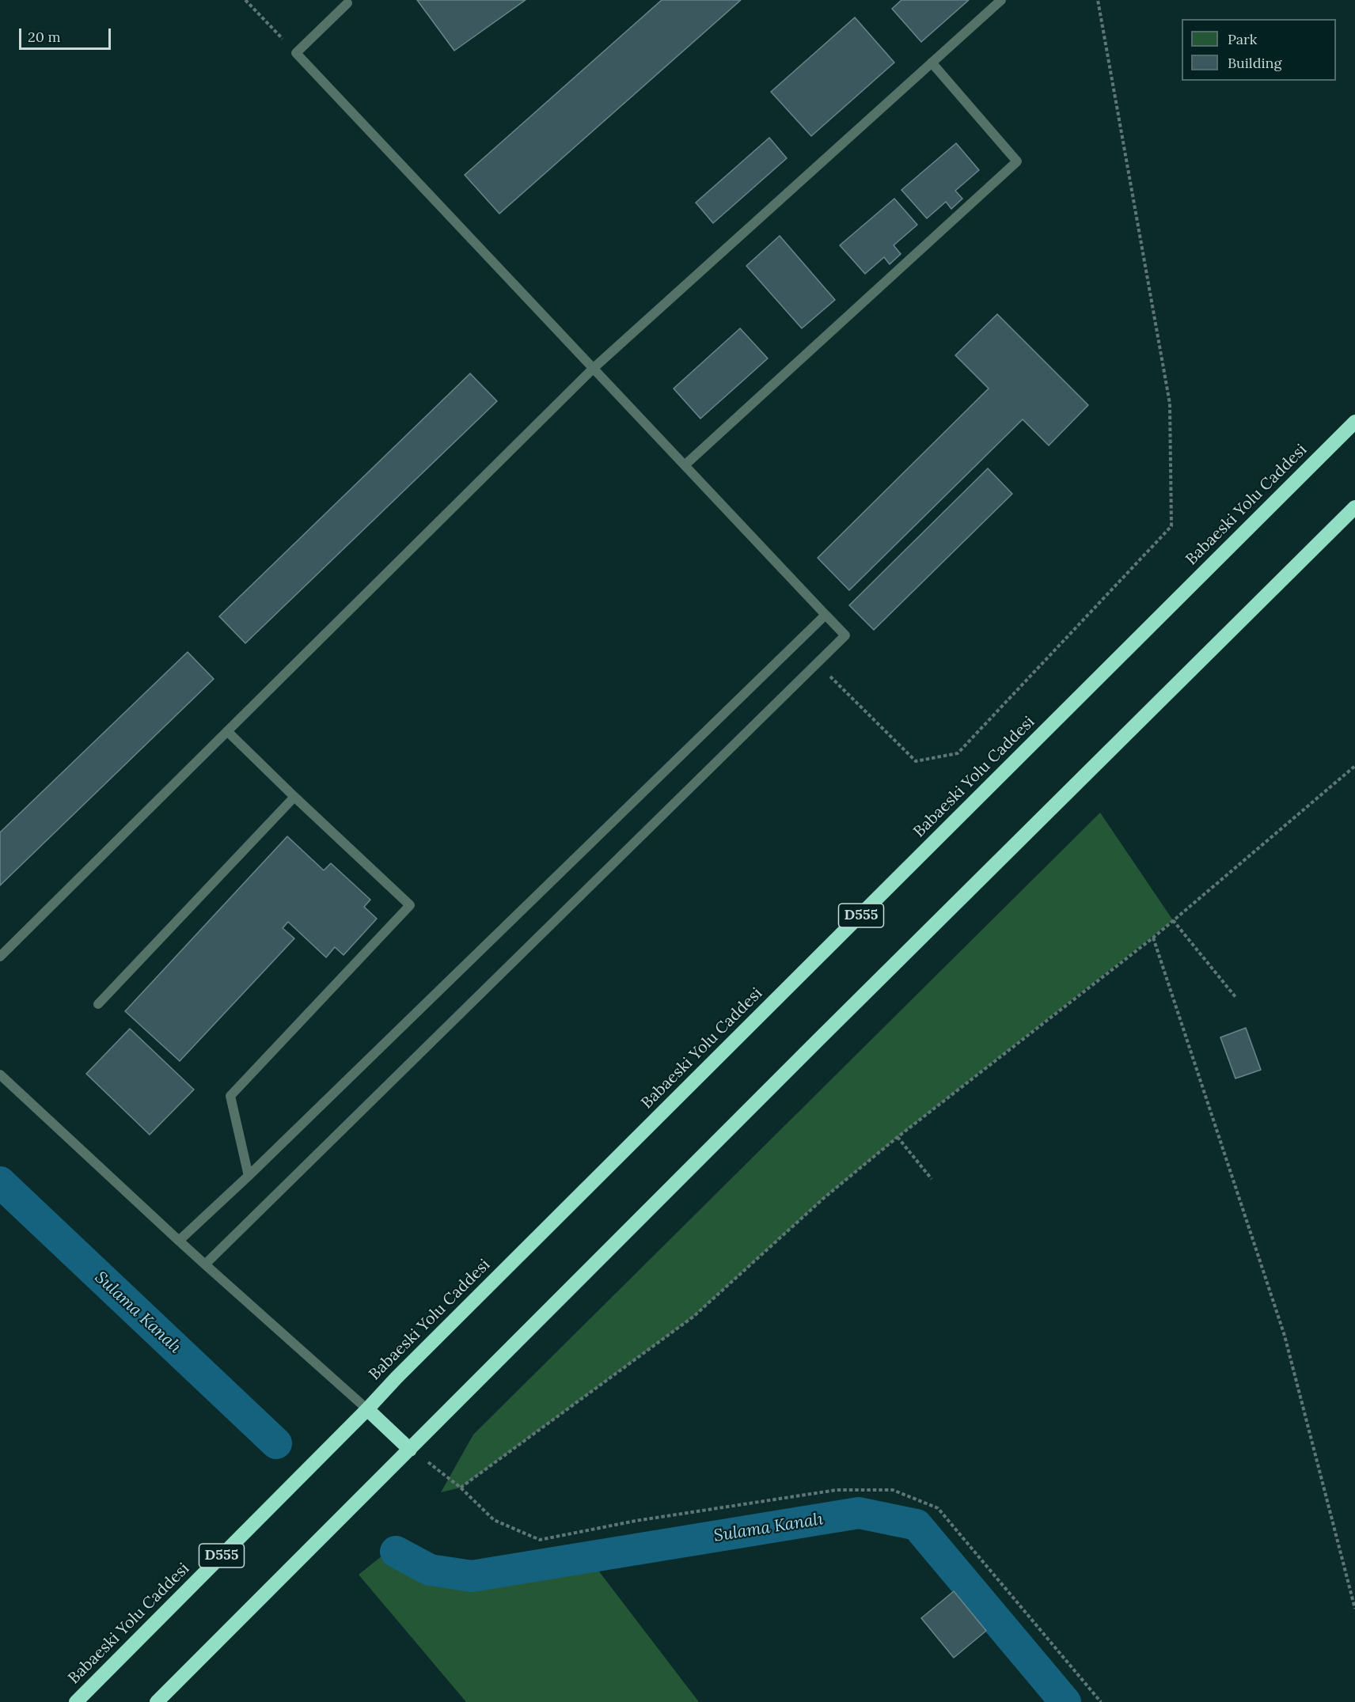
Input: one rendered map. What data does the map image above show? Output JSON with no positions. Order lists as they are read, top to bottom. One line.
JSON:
{"streets":{"highway":["Babaeski Yolu Caddesi","D555"]},"water":["Sulama Kanalı"],"legend":["Park","Building"],"scale_bar":"20 m"}
